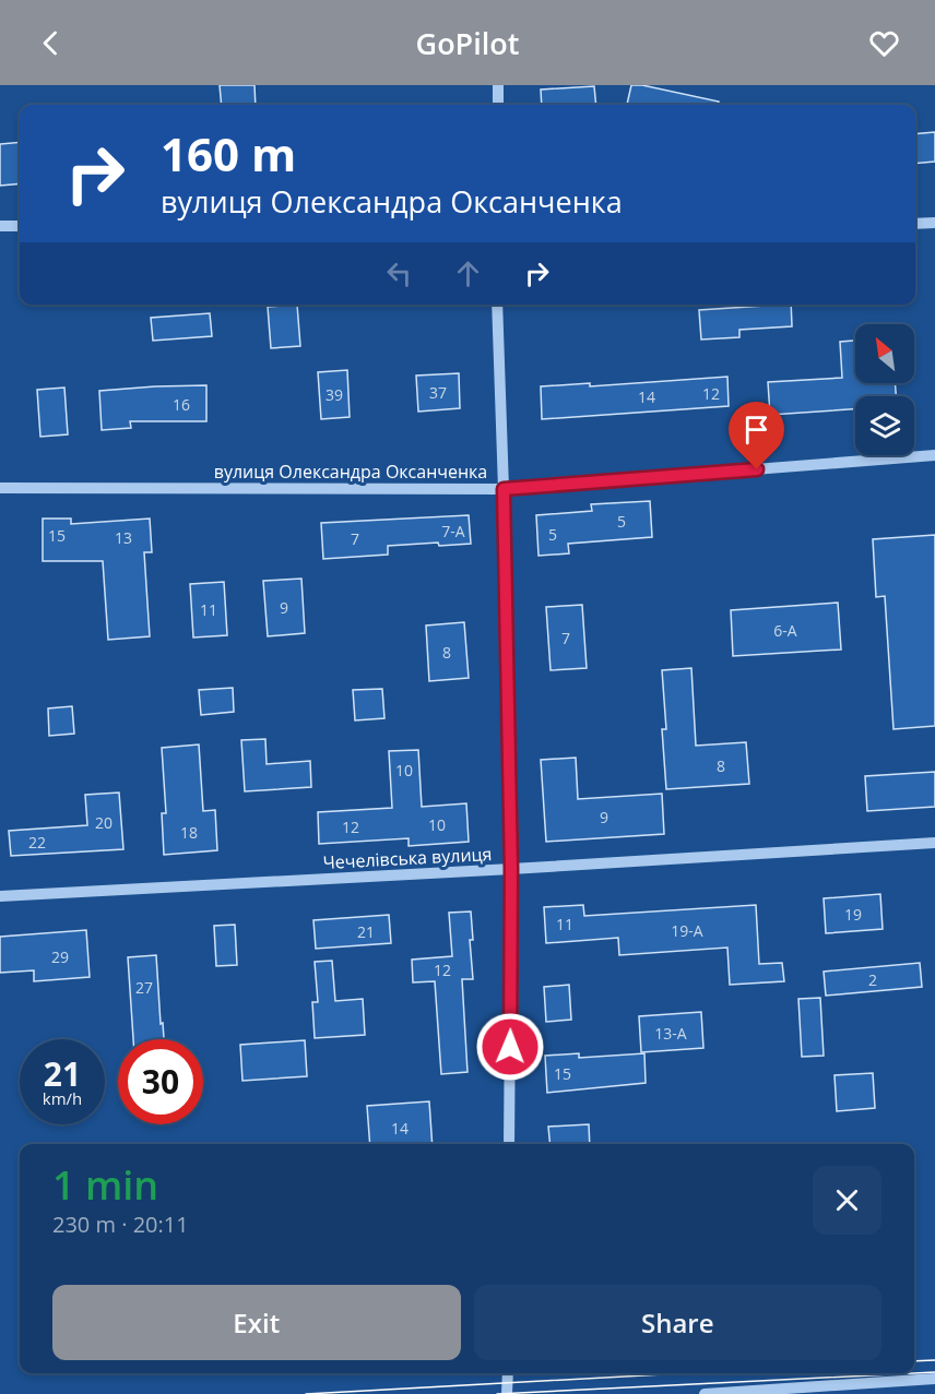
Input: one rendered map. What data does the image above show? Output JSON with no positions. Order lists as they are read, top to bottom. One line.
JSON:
{"streets":{"street":["вулиця Олександра Оксанченка","Чечелівська вулиця"]},"house_numbers":["37","12","39","14","16","5","7-А","5","15","13","7","9","11","6-А","7","8","8","10","9","20","10","12","18","22","19","11","19-А","21","29","12","2","27","13-А","15","14"],"north":"top left","page":{"header":"GoPilot","turn":["160 m","вулиця Олександра Оксанченка"],"speed":"21 km/h","limit":"30","heading":["1 min","230 m · 20:11"],"buttons":["Exit","Share"]}}
